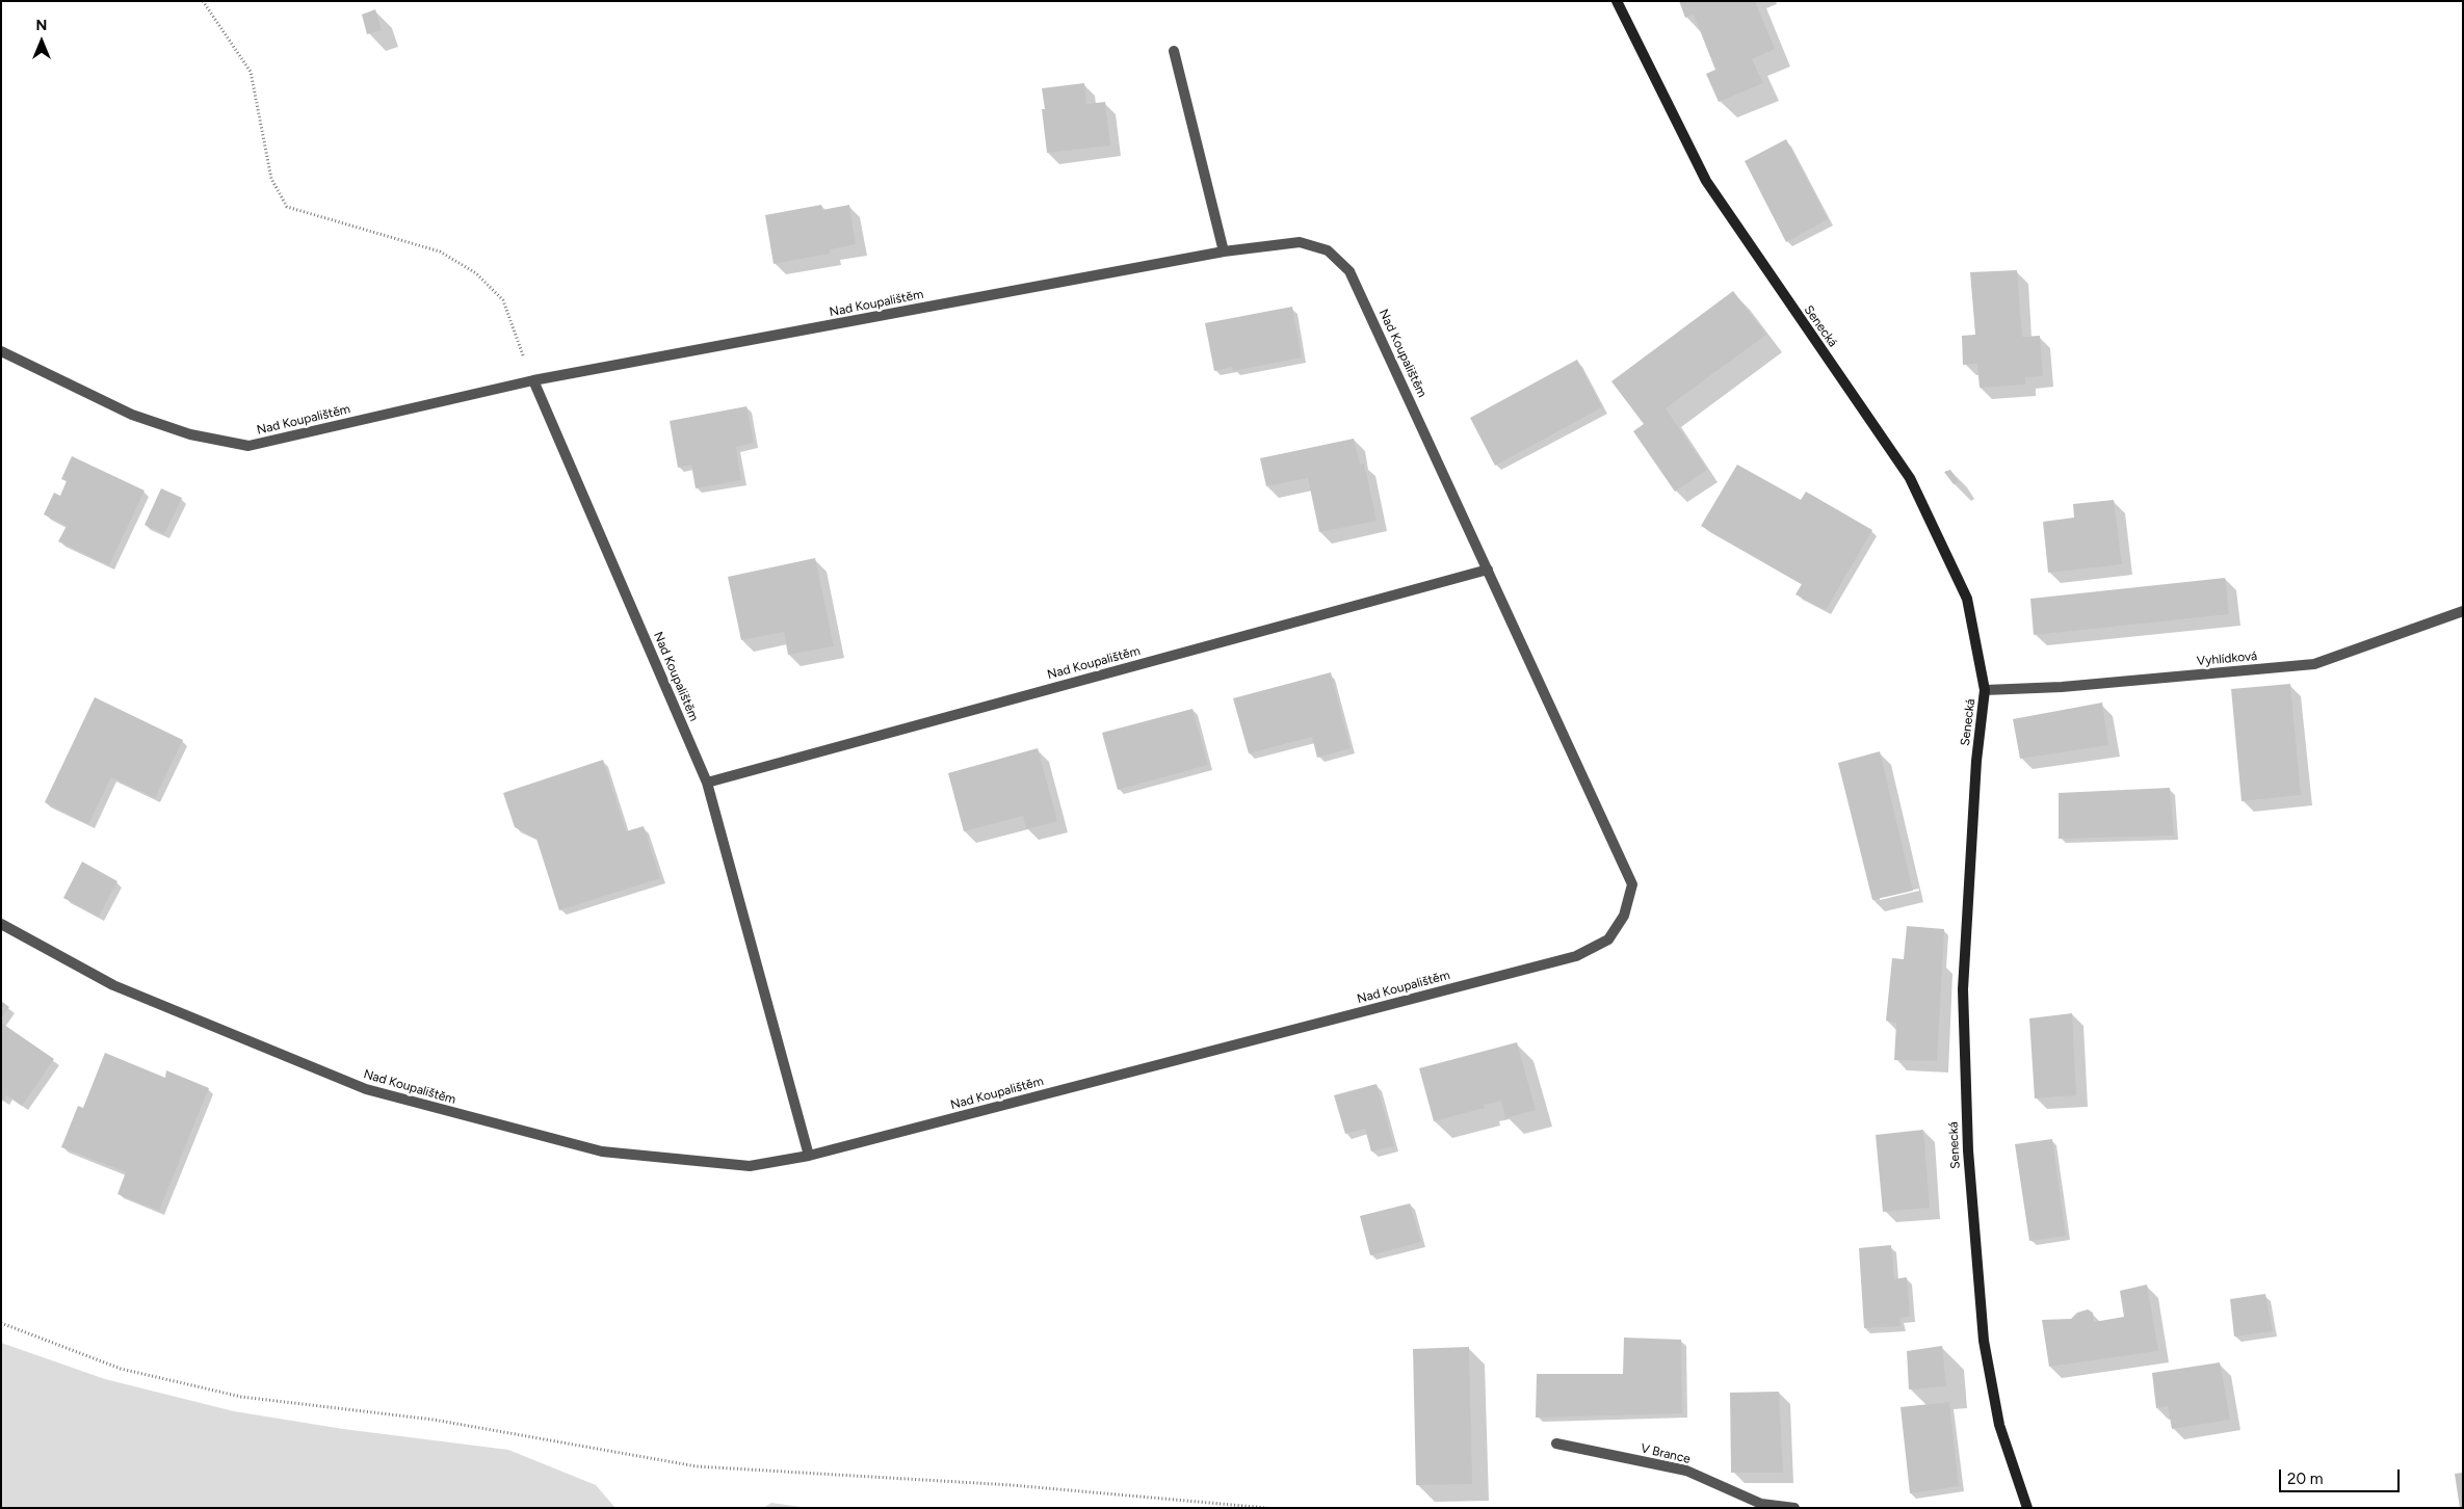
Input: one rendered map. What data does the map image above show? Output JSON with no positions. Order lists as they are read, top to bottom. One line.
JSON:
{"streets":{"street":["Nad Koupalištěm","Senecká","Vyhlídková","V Brance"]},"crossings":[["Senecká","Vyhlídková"]],"scale_bar":"20 m","north":"top"}
